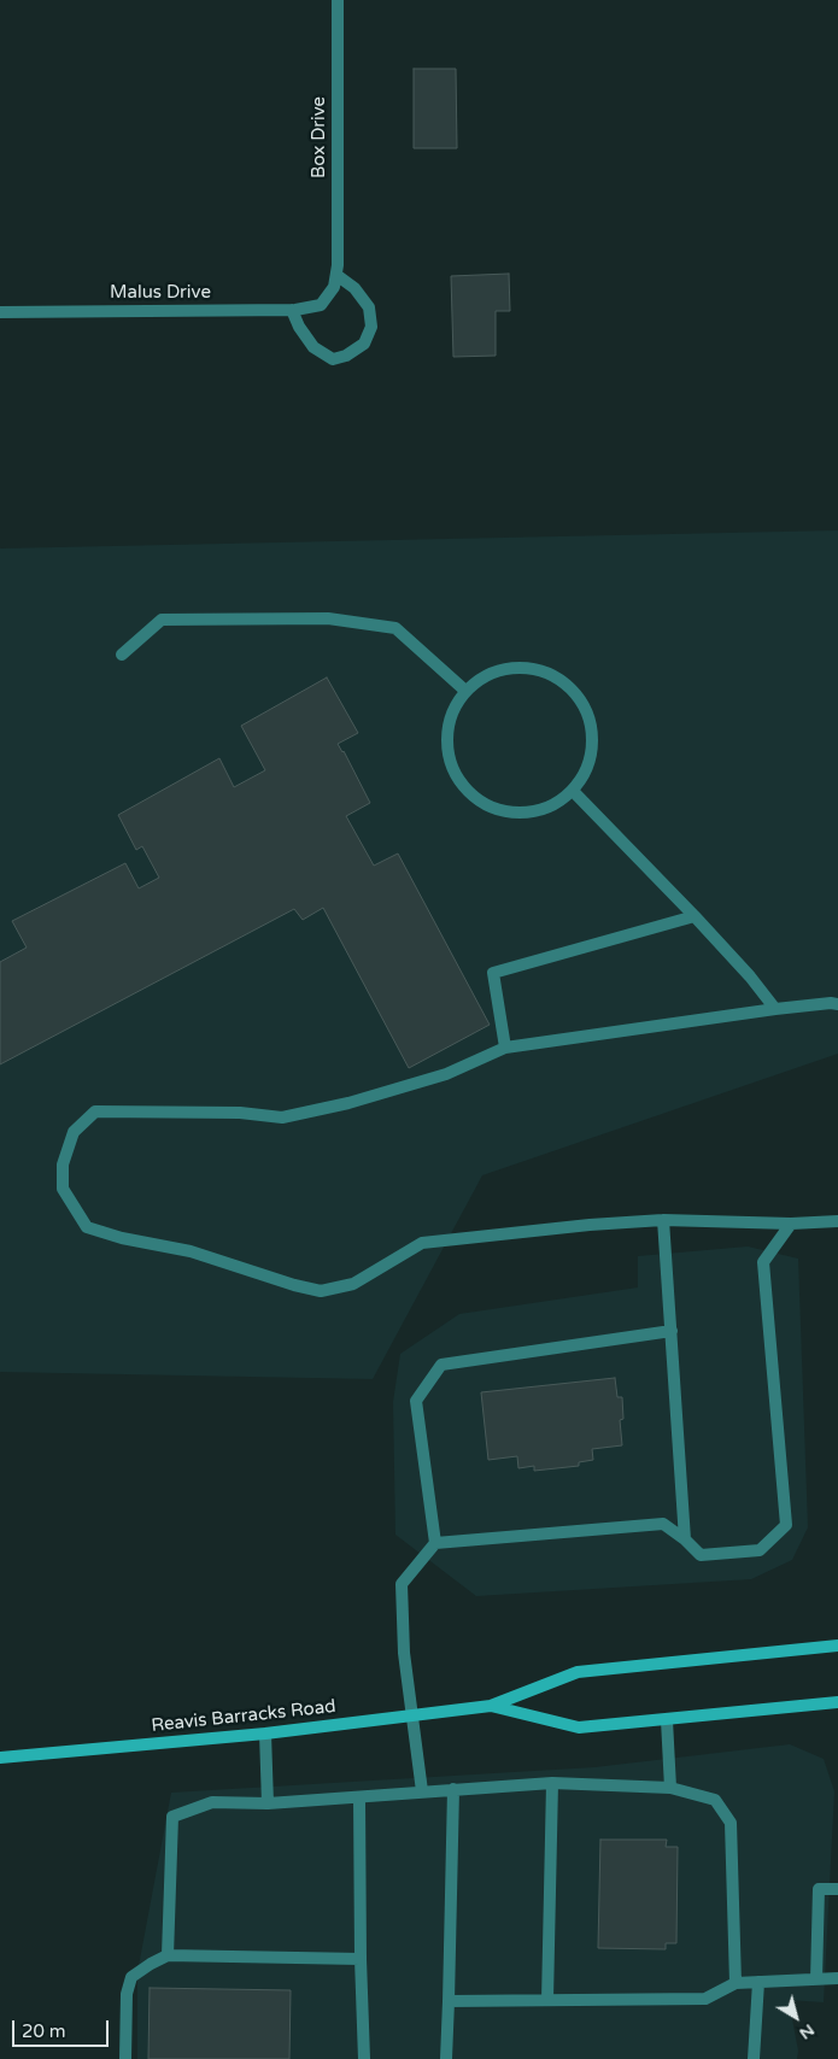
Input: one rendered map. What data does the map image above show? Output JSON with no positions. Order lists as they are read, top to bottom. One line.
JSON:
{"streets":{"main road":["Reavis Barracks Road"],"street":["Box Drive","Malus Drive"]},"crossings":[["Box Drive","Malus Drive"]],"scale_bar":"20 m","north":"bottom right"}
